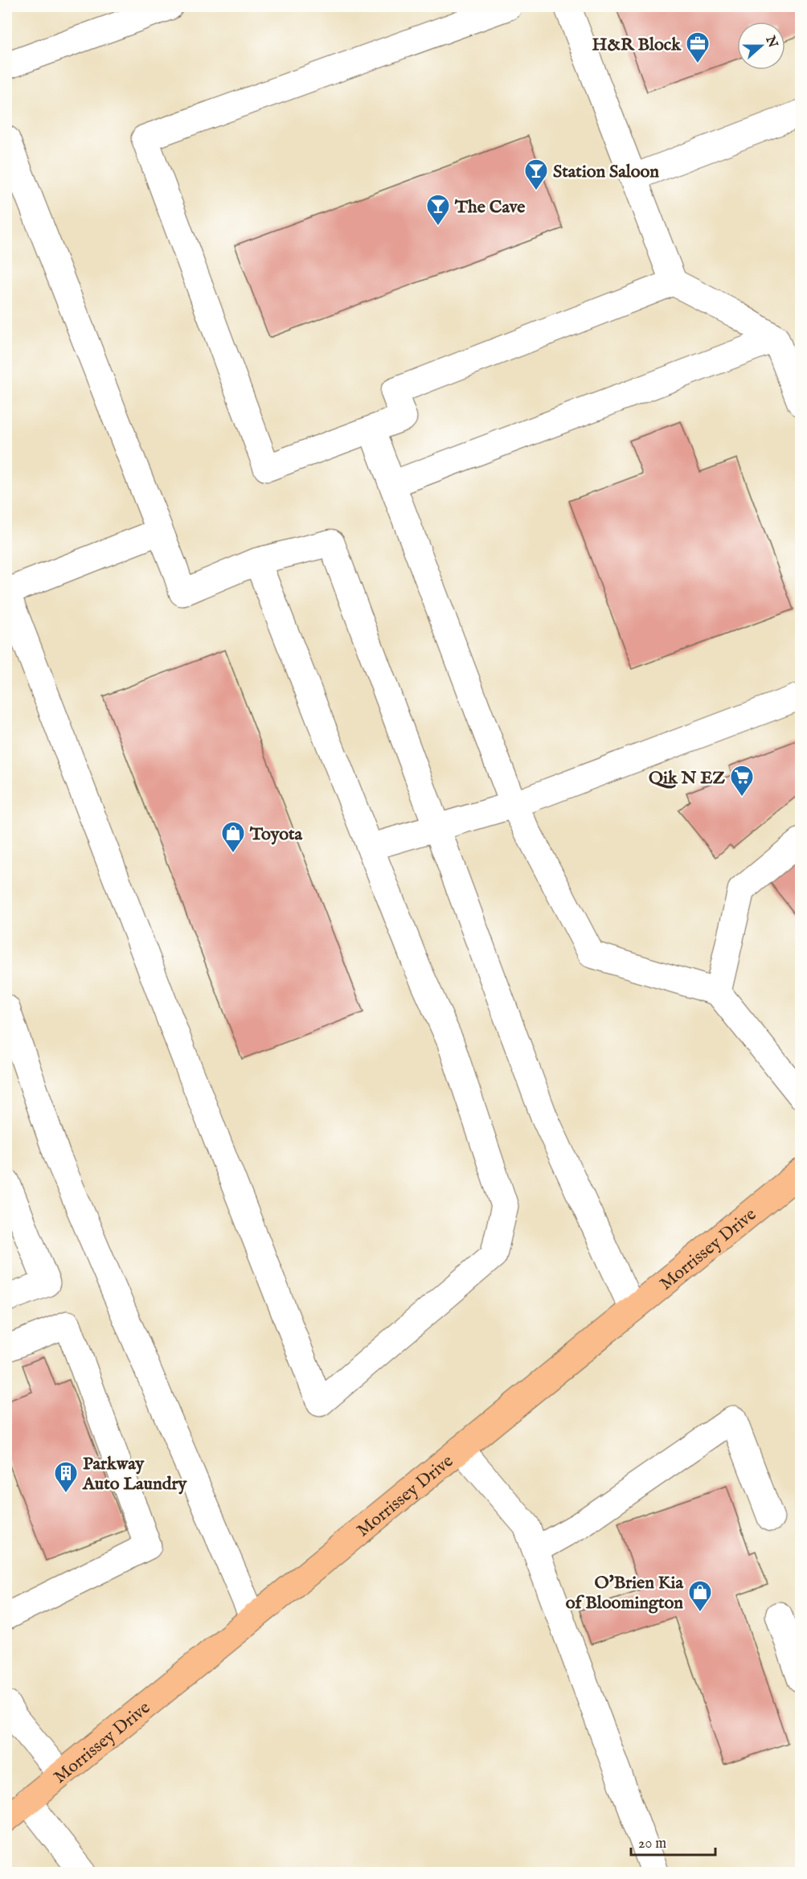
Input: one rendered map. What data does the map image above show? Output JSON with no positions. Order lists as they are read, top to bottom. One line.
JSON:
{"streets":{"main road":["Morrissey Drive"]},"places":{"office":["H&R Block"],"bar":["Station Saloon","The Cave"],"supermarket":["Qik N EZ"],"shop":["Toyota","O'Brien Kia of Bloomington"],"building":["Parkway Auto Laundry"]},"scale_bar":"20 m","north":"right"}
